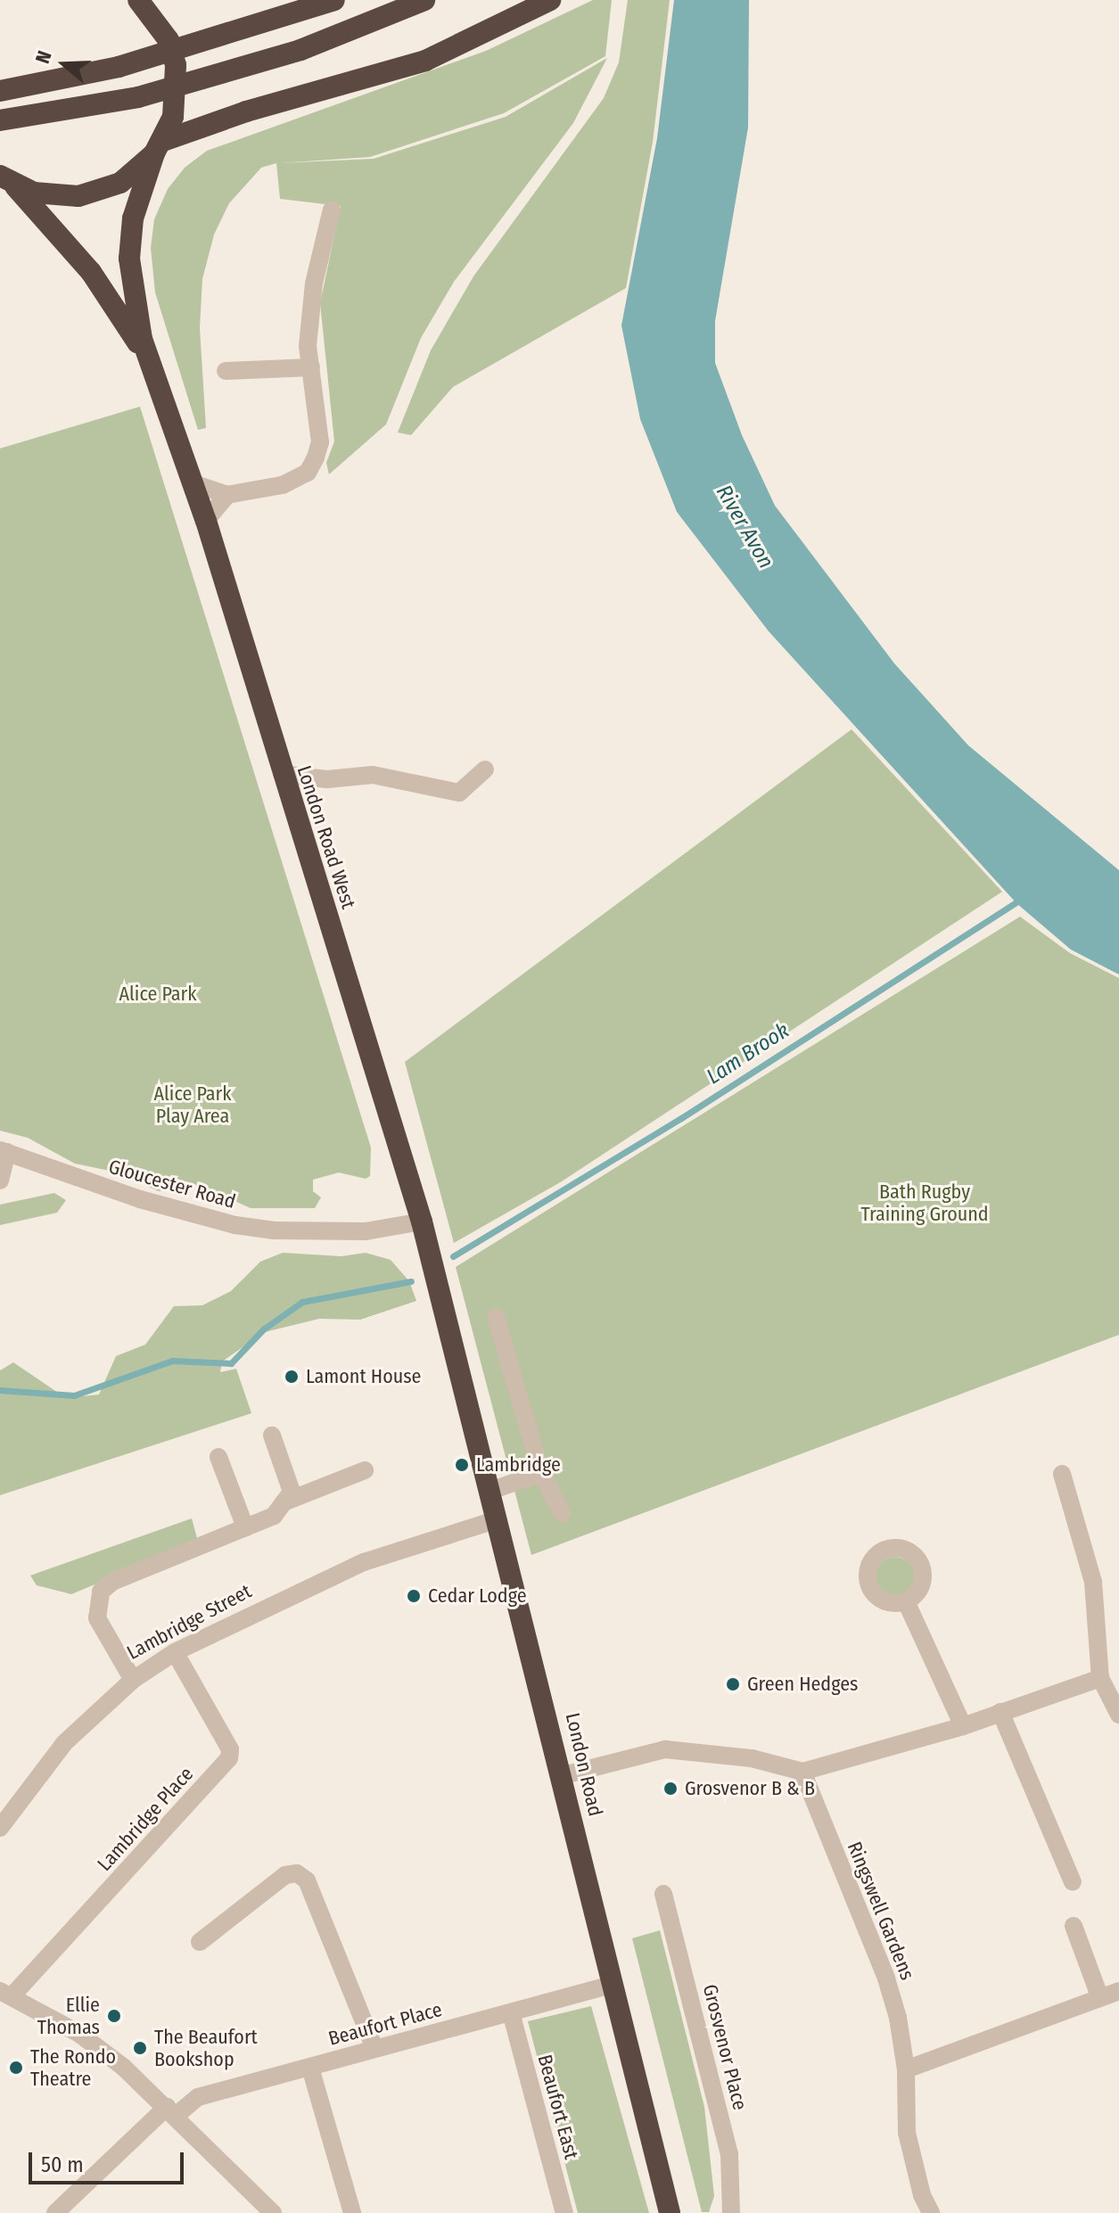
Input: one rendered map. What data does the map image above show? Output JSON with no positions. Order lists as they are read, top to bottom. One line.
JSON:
{"streets":{"highway":["London Road West","London Road"],"street":["Gloucester Road","Lambridge Street","Lambridge Place","Ringswell Gardens","Beaufort Place","Grosvenor Place","Beaufort East"]},"crossings":[["London Road West","Gloucester Road"],["London Road West","London Road"],["Lambridge Street","London Road"],["Lambridge Street","Lambridge Place"],["London Road","Beaufort Place"],["Beaufort Place","Beaufort East"]],"water":["River Avon","Lam Brook"],"parks":["Alice Park","Alice Park Play Area","Bath Rugby Training Ground"],"places":["Lamont House","Lambridge","Cedar Lodge","Green Hedges","Grosvenor B & B","Ellie Thomas","The Beaufort Bookshop","The Rondo Theatre"],"scale_bar":"50 m","north":"left"}
